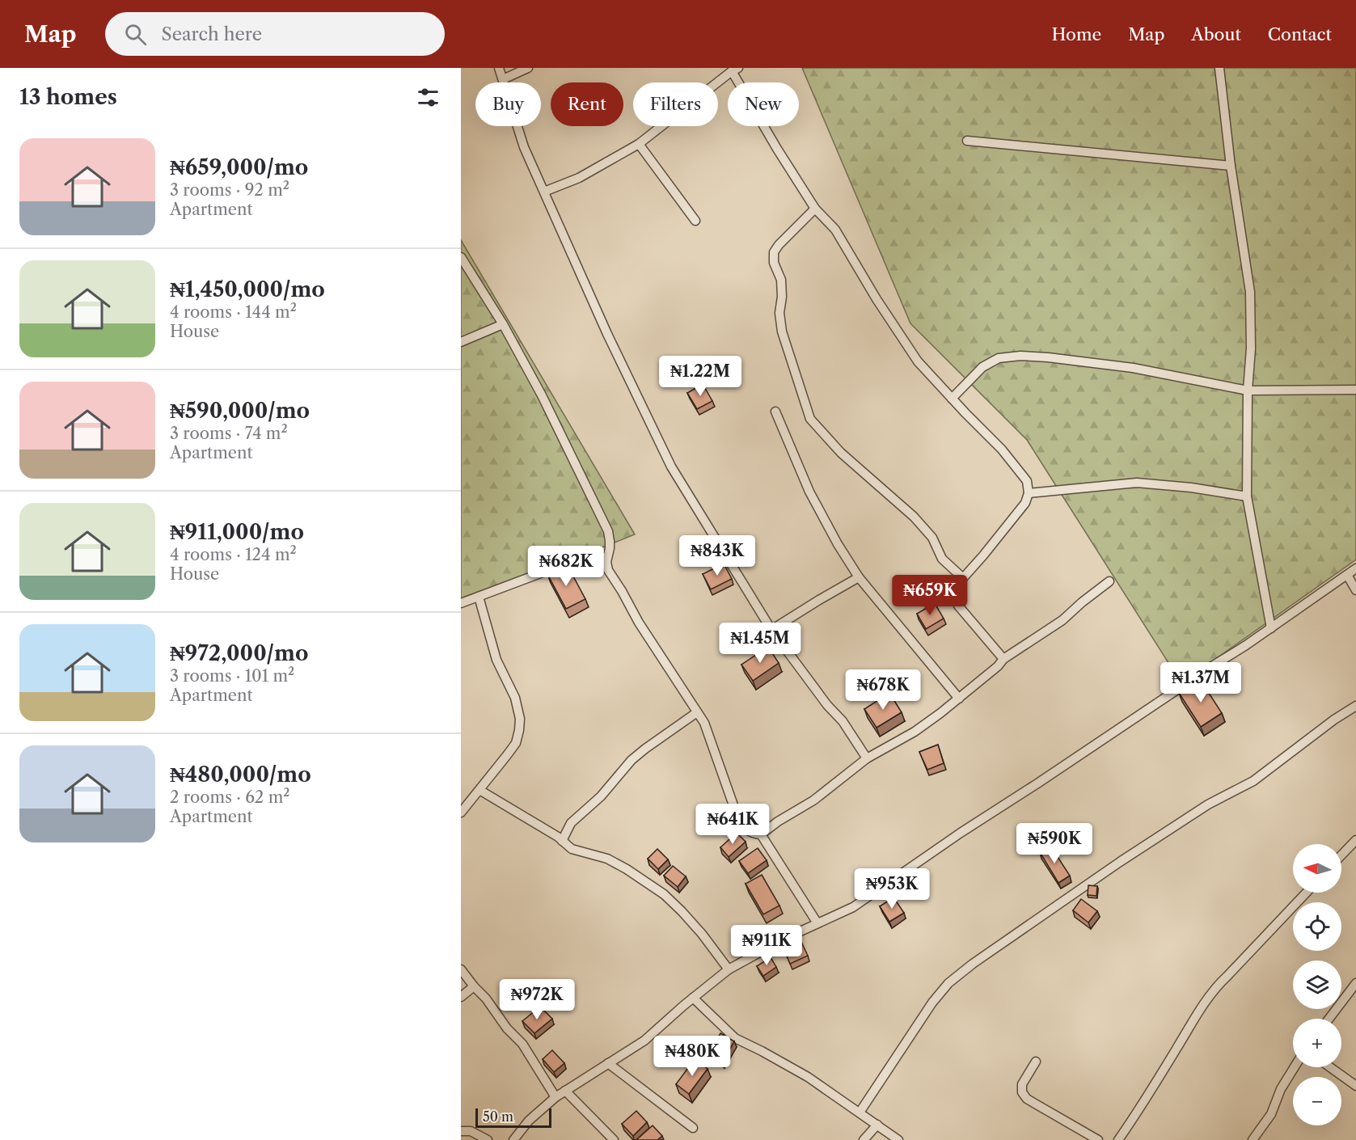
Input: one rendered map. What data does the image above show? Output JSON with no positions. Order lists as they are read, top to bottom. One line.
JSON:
{"scale_bar":"50 m","north":"left","page":{"header":"Map","search":"Search here","nav":["Home","Map","About","Contact"],"heading":"13 homes","chip":["Buy","Rent","Filters","New"],"list":[{"name":"₦659,000/mo","note":"3 rooms · 92 m² · Apartment"},{"name":"₦1,450,000/mo","note":"4 rooms · 144 m² · House"},{"name":"₦590,000/mo","note":"3 rooms · 74 m² · Apartment"},{"name":"₦911,000/mo","note":"4 rooms · 124 m² · House"},{"name":"₦972,000/mo","note":"3 rooms · 101 m² · Apartment"},{"name":"₦480,000/mo","note":"2 rooms · 62 m² · Apartment"}],"price":["₦1.22M","₦843K","₦682K","₦659K","₦1.45M","₦1.37M","₦678K","₦641K","₦590K","₦953K","₦911K","₦972K","₦480K"],"map_buttons":["+","−"],"scale":"50 m"}}
